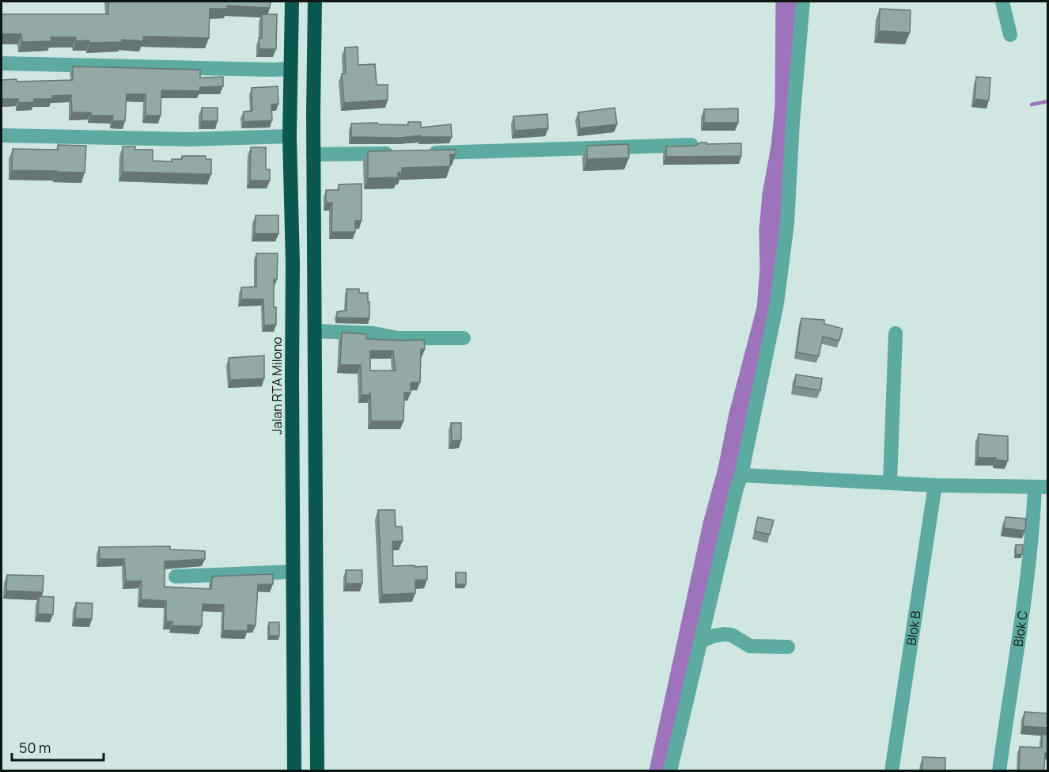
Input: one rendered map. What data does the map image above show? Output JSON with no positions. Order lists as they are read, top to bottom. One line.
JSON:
{"streets":{"highway":["Jalan RTA Milono"],"street":["Blok B","Blok C"]},"scale_bar":"50 m"}
